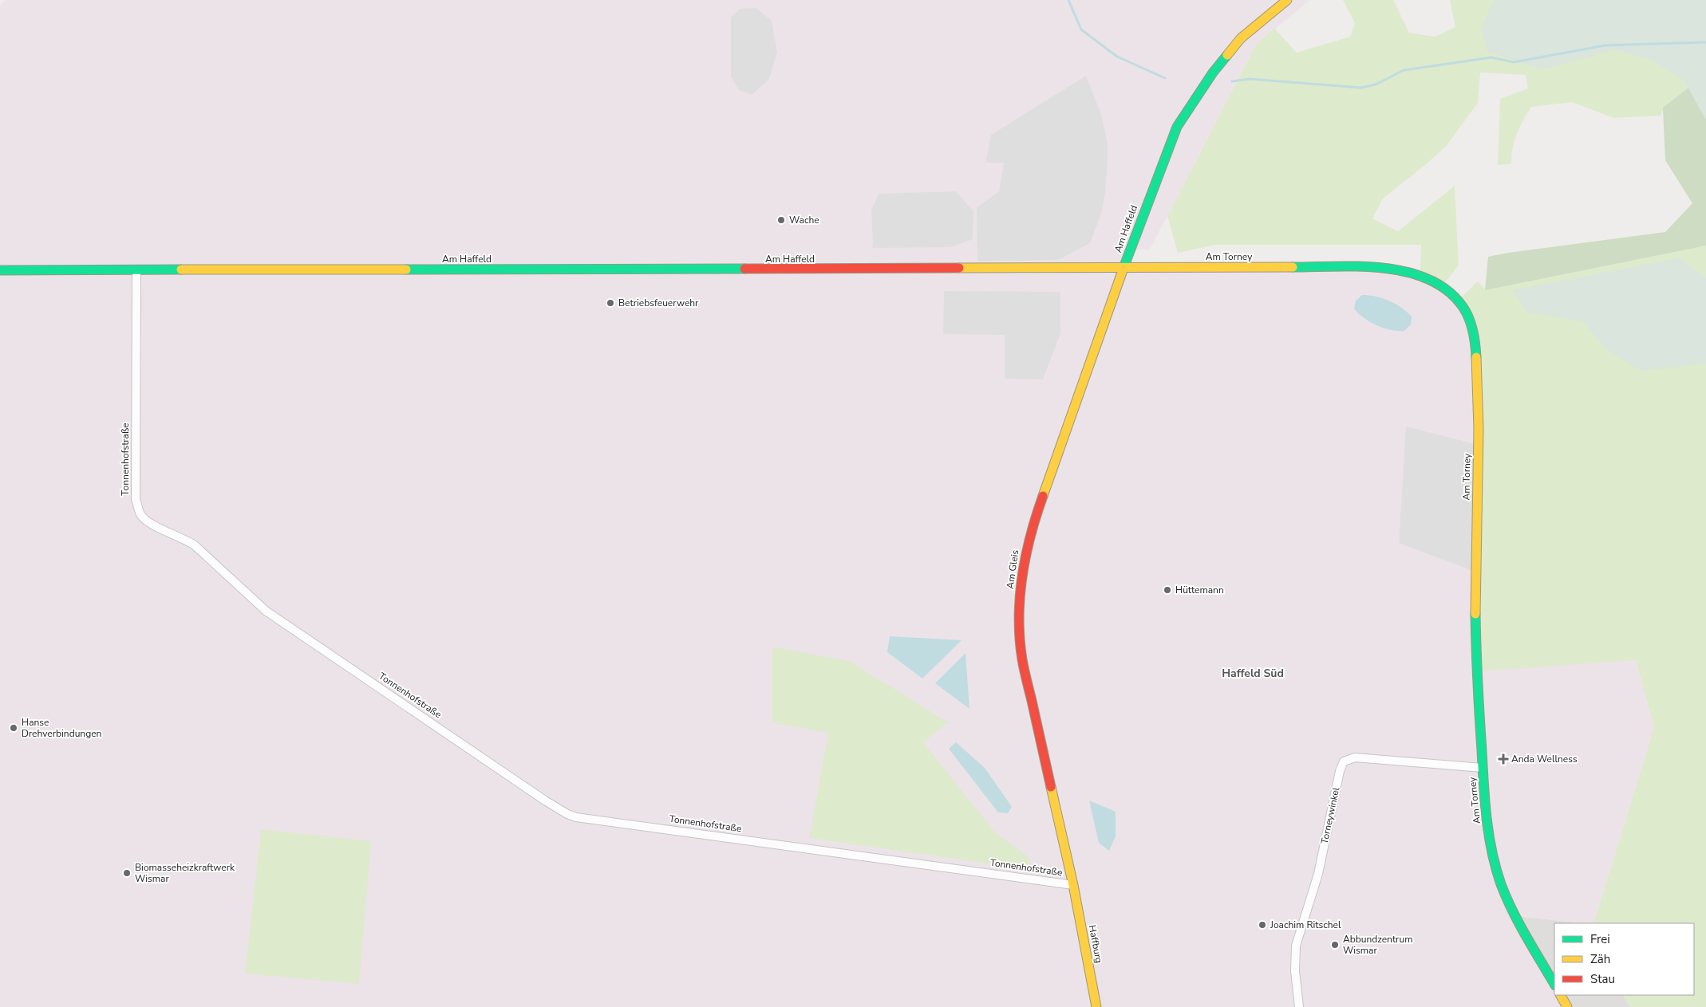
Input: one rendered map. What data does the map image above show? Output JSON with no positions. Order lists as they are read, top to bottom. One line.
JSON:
{"streets":{"street":["Am Haffeld","Am Torney","Tonnenhofstraße","Am Gleis","Torneywinkel","Haffburg"]},"crossings":[["Am Haffeld","Am Torney"],["Am Haffeld","Tonnenhofstraße"],["Am Haffeld","Am Gleis"],["Am Torney","Am Gleis"],["Am Torney","Torneywinkel"],["Tonnenhofstraße","Am Gleis"],["Tonnenhofstraße","Haffburg"],["Am Gleis","Haffburg"]],"districts":["Haffeld Süd"],"places":{"other":["Wache","Betriebsfeuerwehr","Hüttemann","Hanse Drehverbindungen","Biomasseheizkraftwerk Wismar","Joachim Ritschel","Abbundzentrum Wismar"],"health":["Anda Wellness"]},"legend":["Frei","Zäh","Stau"]}
